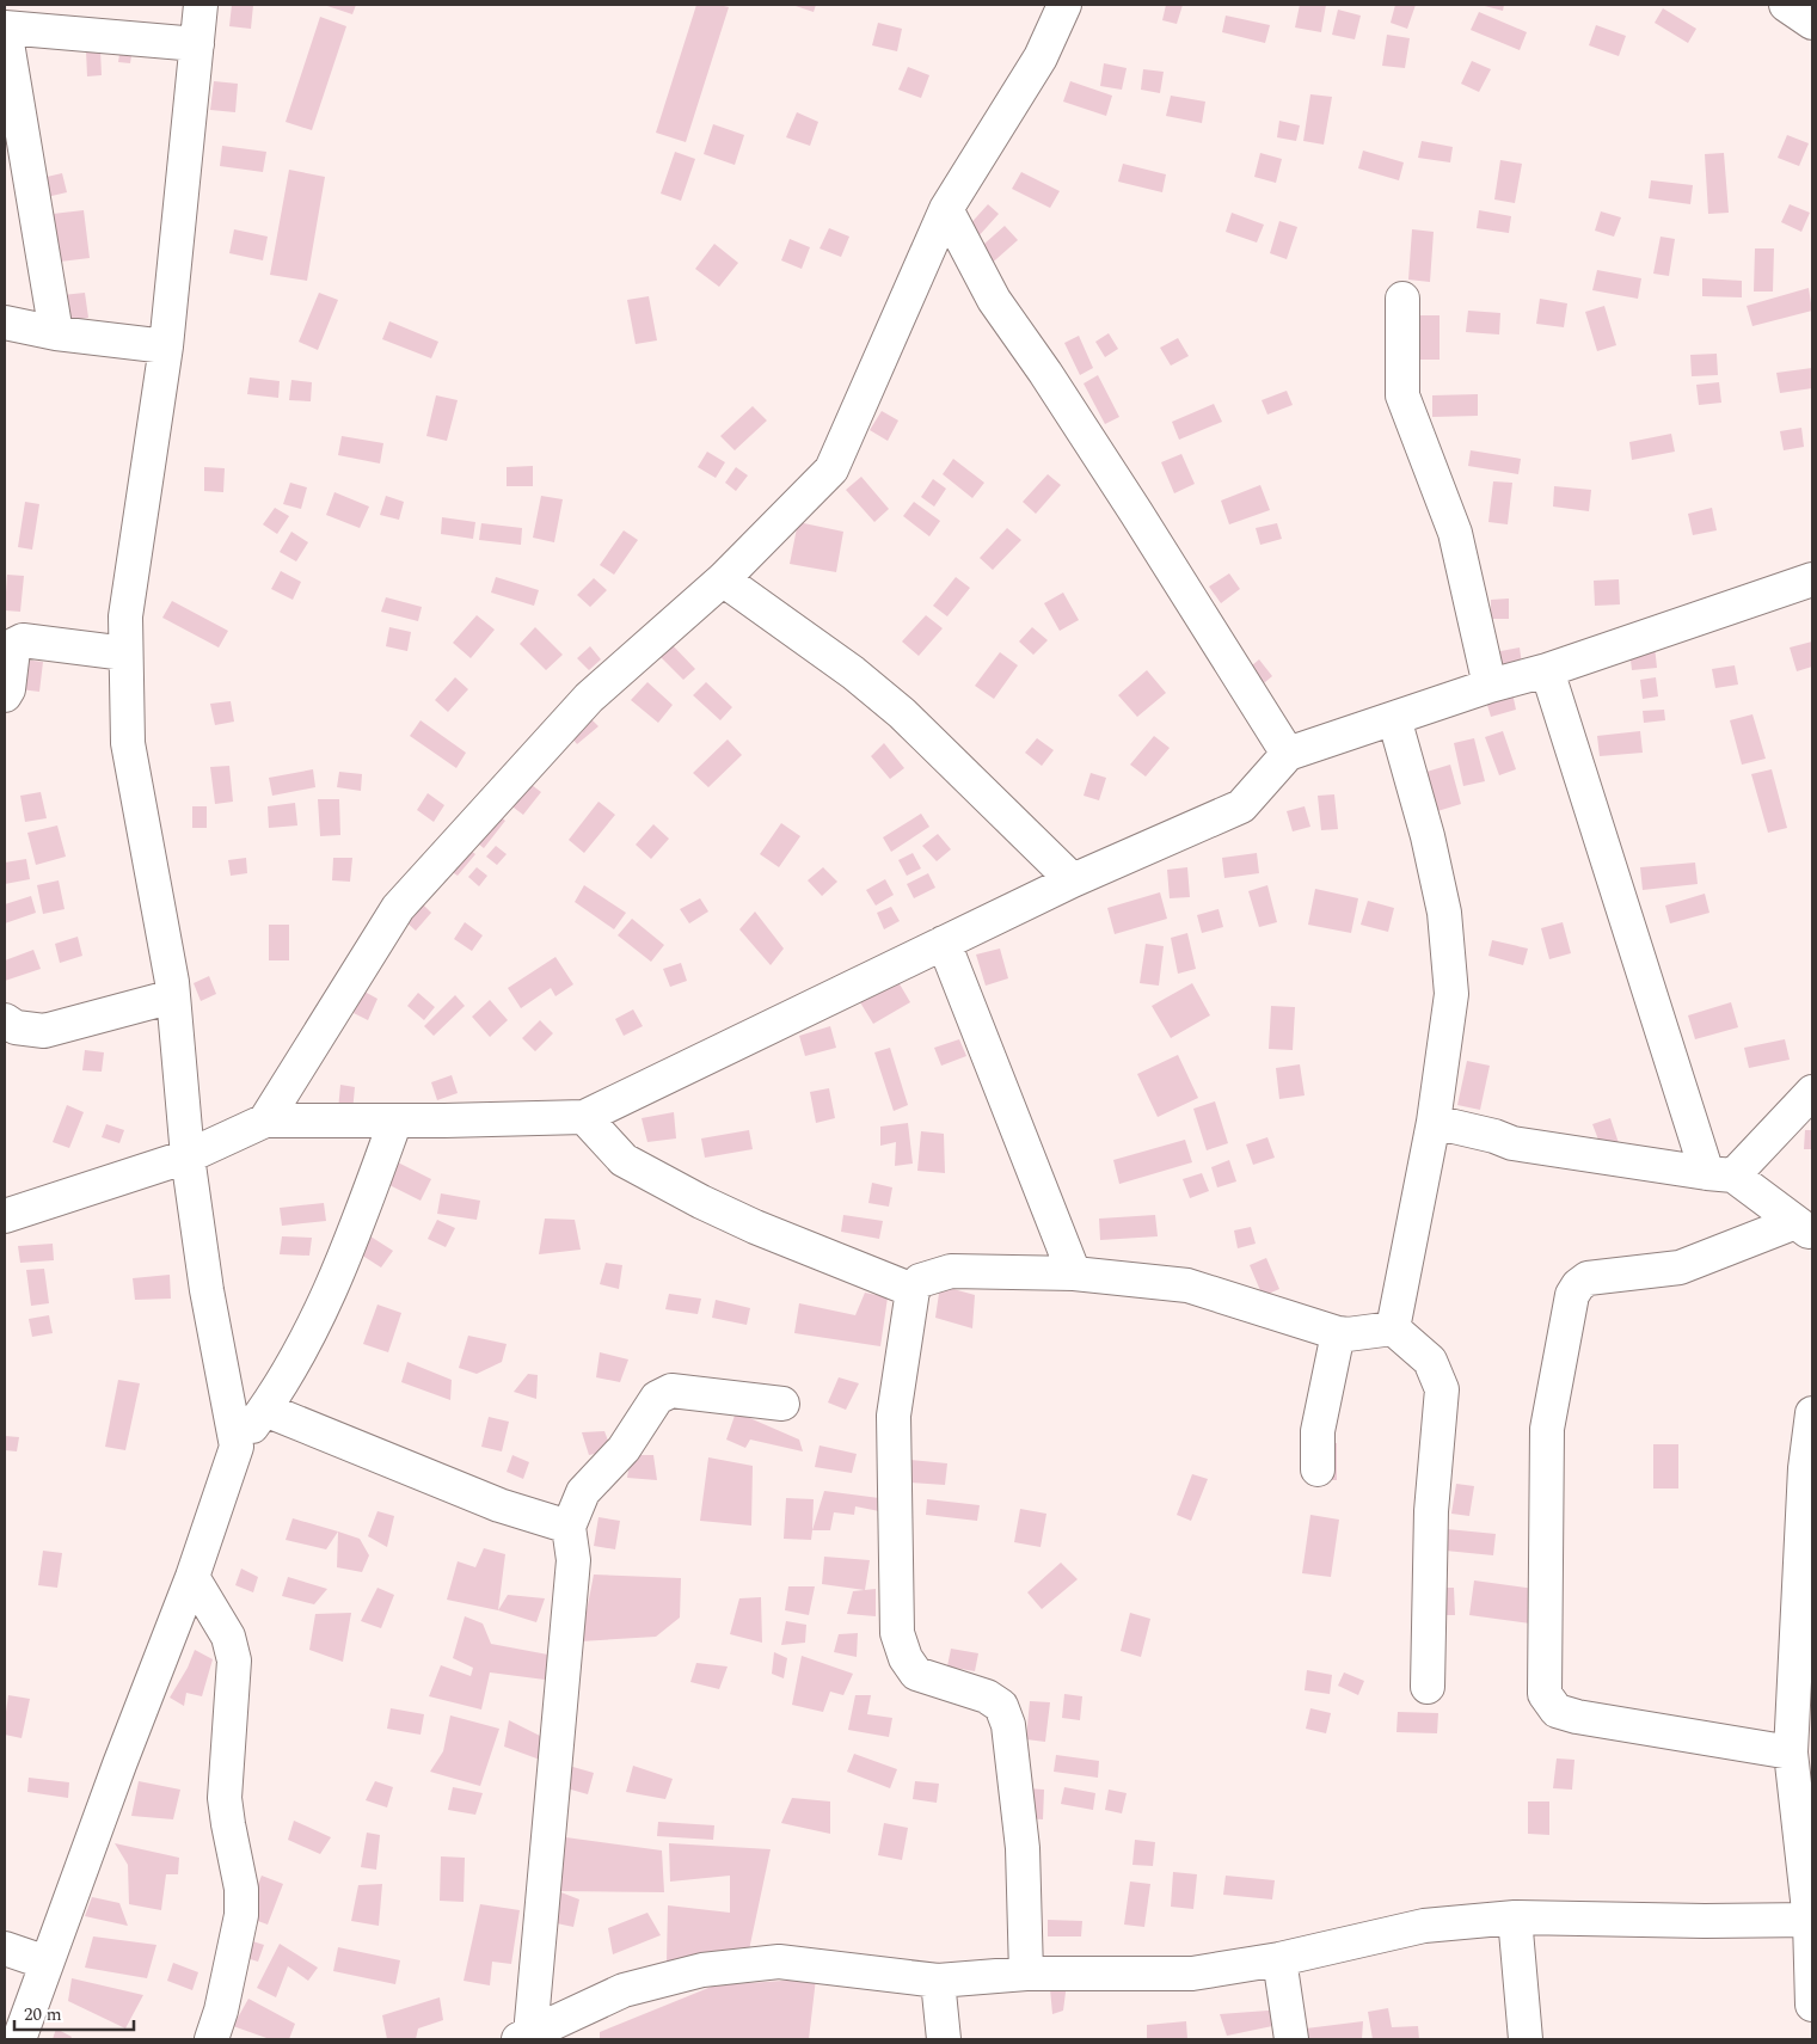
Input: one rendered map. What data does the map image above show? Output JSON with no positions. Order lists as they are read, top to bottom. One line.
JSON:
{"scale_bar":"20 m"}
